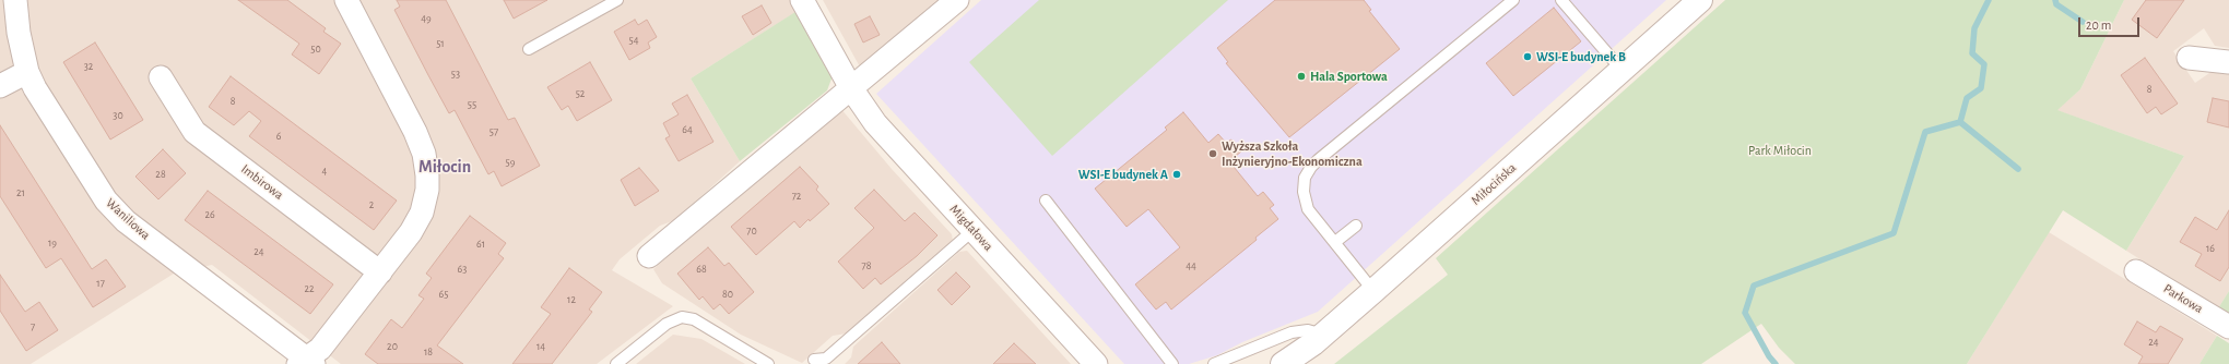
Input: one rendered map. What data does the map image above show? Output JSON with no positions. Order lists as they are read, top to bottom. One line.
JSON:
{"streets":{"street":["Imbirowa","Miłocińska","Waniliowa","Migdałowa","Parkowa"]},"crossings":[["Imbirowa","Waniliowa"]],"districts":["Miłocin"],"parks":["Park Miłocin"],"places":["WSI-E budynek B","Hala Sportowa","Wyższa Szkoła Inżynieryjno-Ekonomiczna","WSI-E budynek A"],"house_numbers":["49","54","51","50","32","53","8","52","8","55","30","64","57","6","59","4","28","21","72","2","26","70","19","61","16","24","78","44","63","68","17","22","65","80","12","7","24","20","14","18"],"scale_bar":"20 m"}
